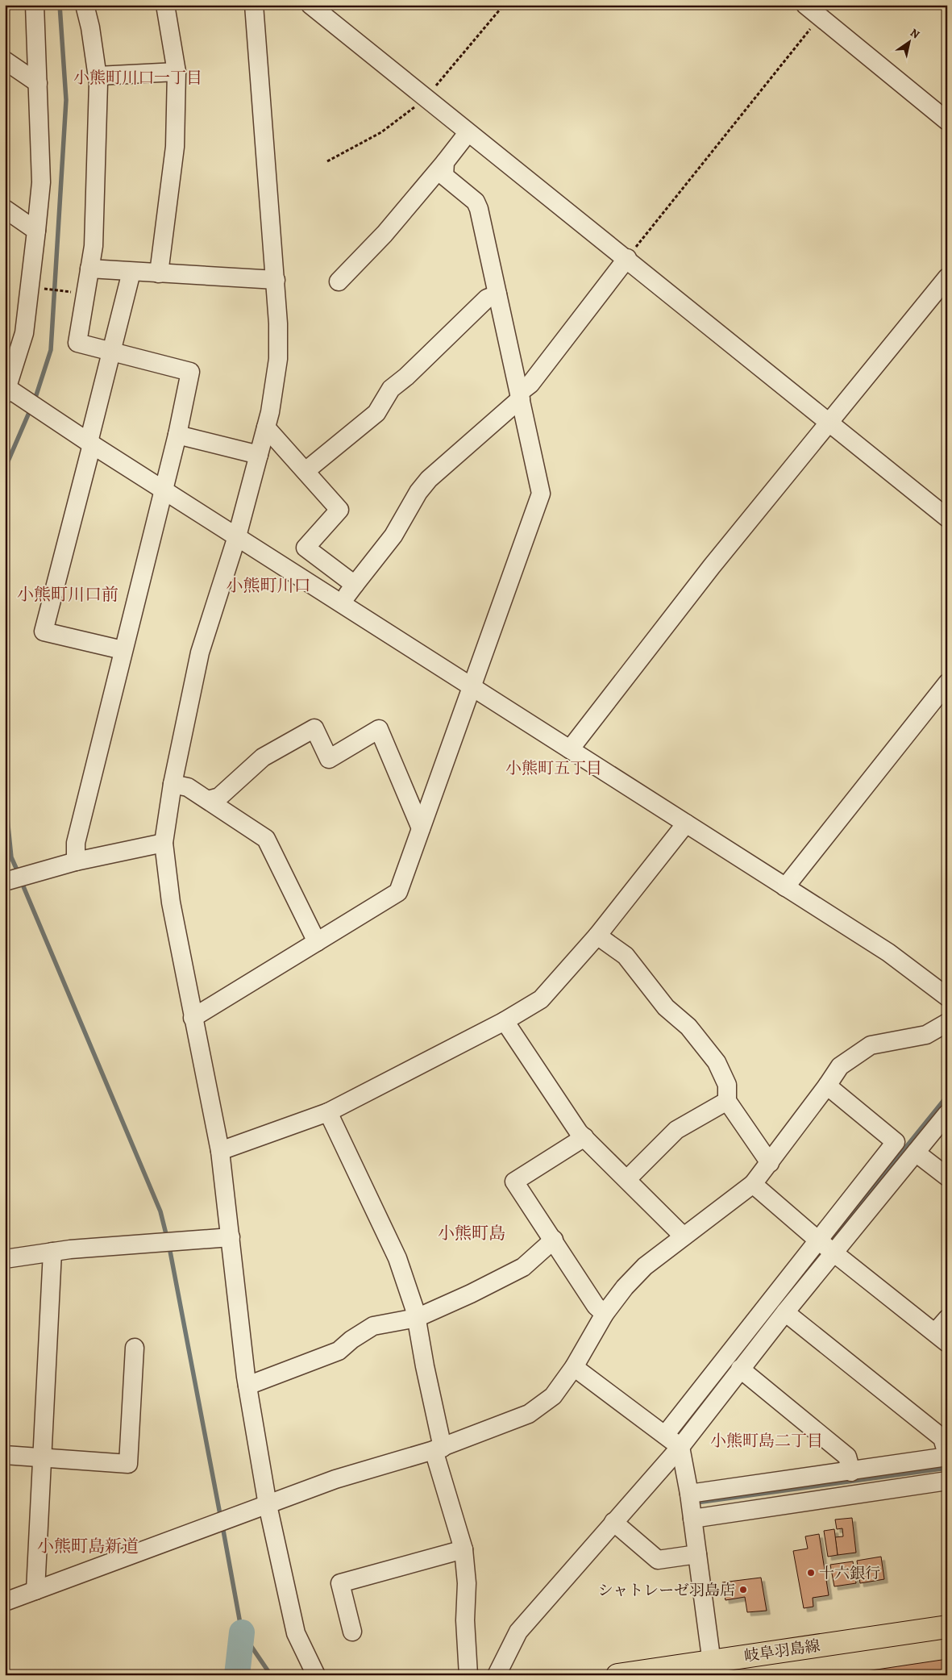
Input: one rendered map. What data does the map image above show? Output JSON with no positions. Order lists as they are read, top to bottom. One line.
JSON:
{"streets":{"main road":["岐阜羽島線"]},"districts":["小熊町川口一丁目","小熊町川口","小熊町川口前","小熊町五丁目","小熊町島","小熊町島二丁目","小熊町島新道"],"places":["十六銀行","シャトレーゼ羽島店"],"north":"top right"}
